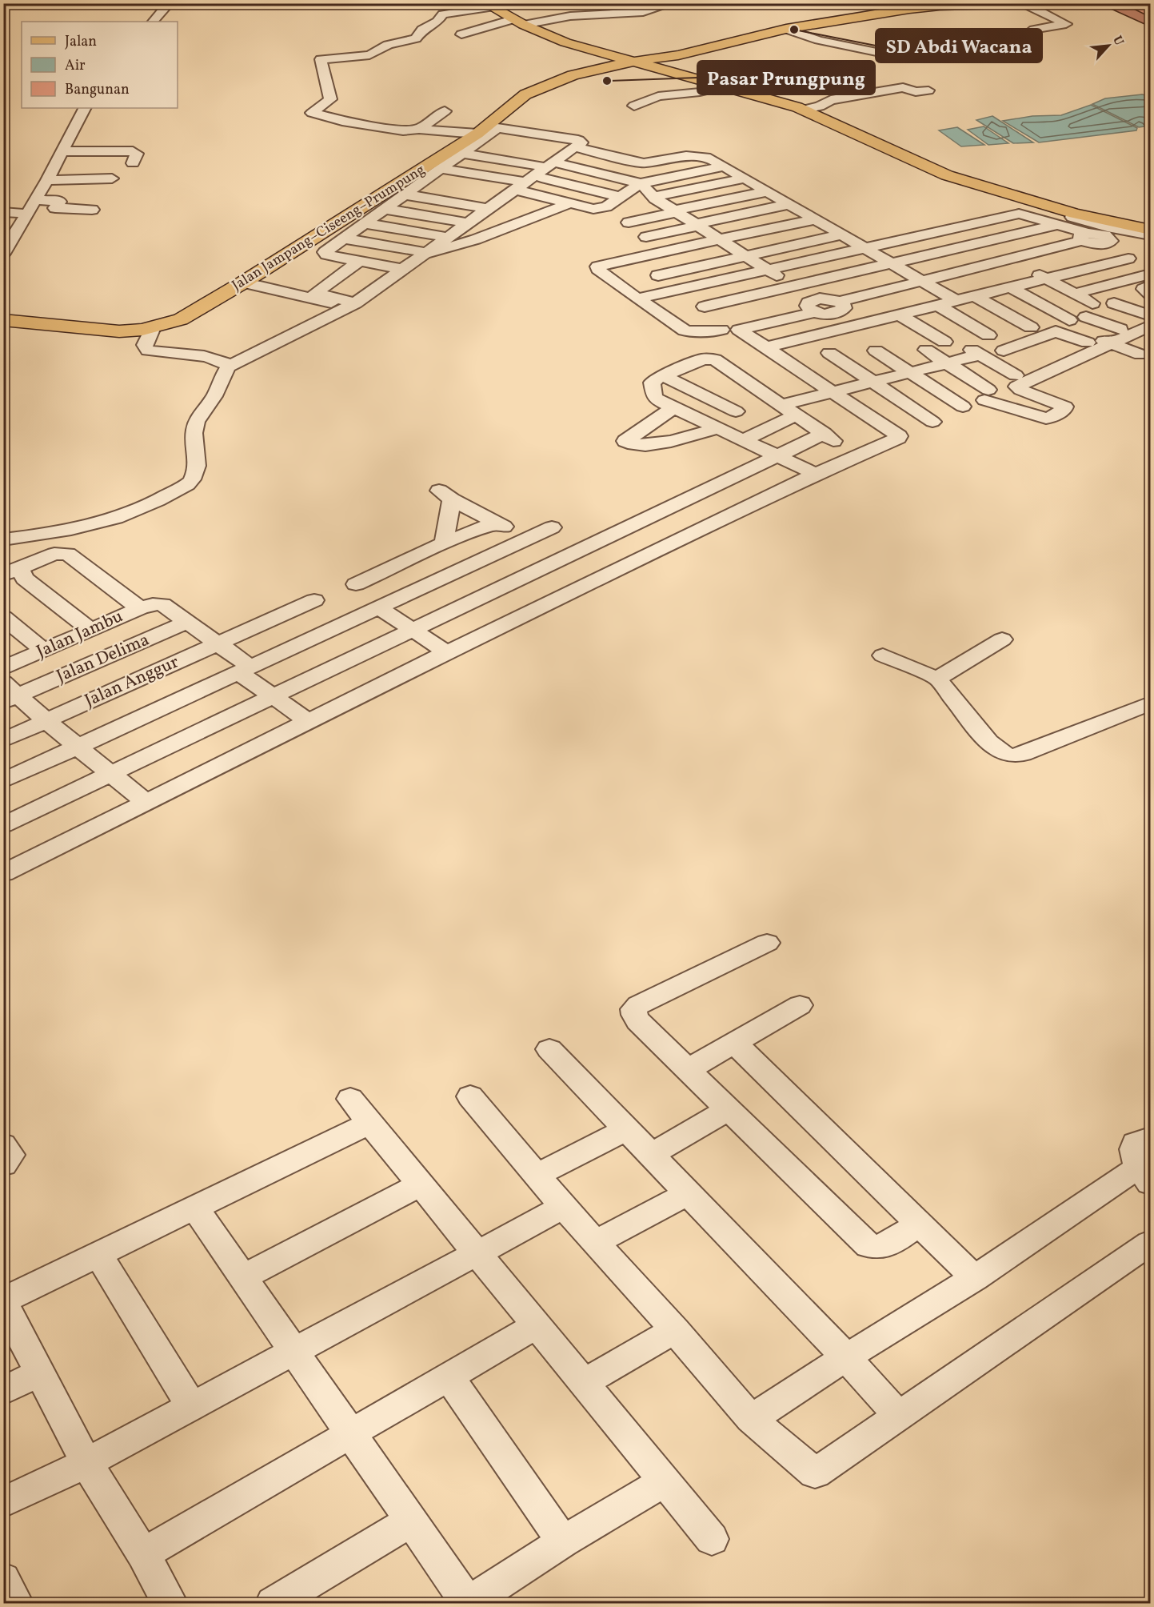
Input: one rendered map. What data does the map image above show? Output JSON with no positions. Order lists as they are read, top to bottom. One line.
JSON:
{"streets":{"main road":["Jalan Jampang–Ciseeng–Prumpung"],"street":["Jalan Jambu","Jalan Delima","Jalan Anggur"]},"places":["SD Abdi Wacana","Pasar Prungpung"],"legend":["Jalan","Air","Bangunan"],"north":"top right"}
